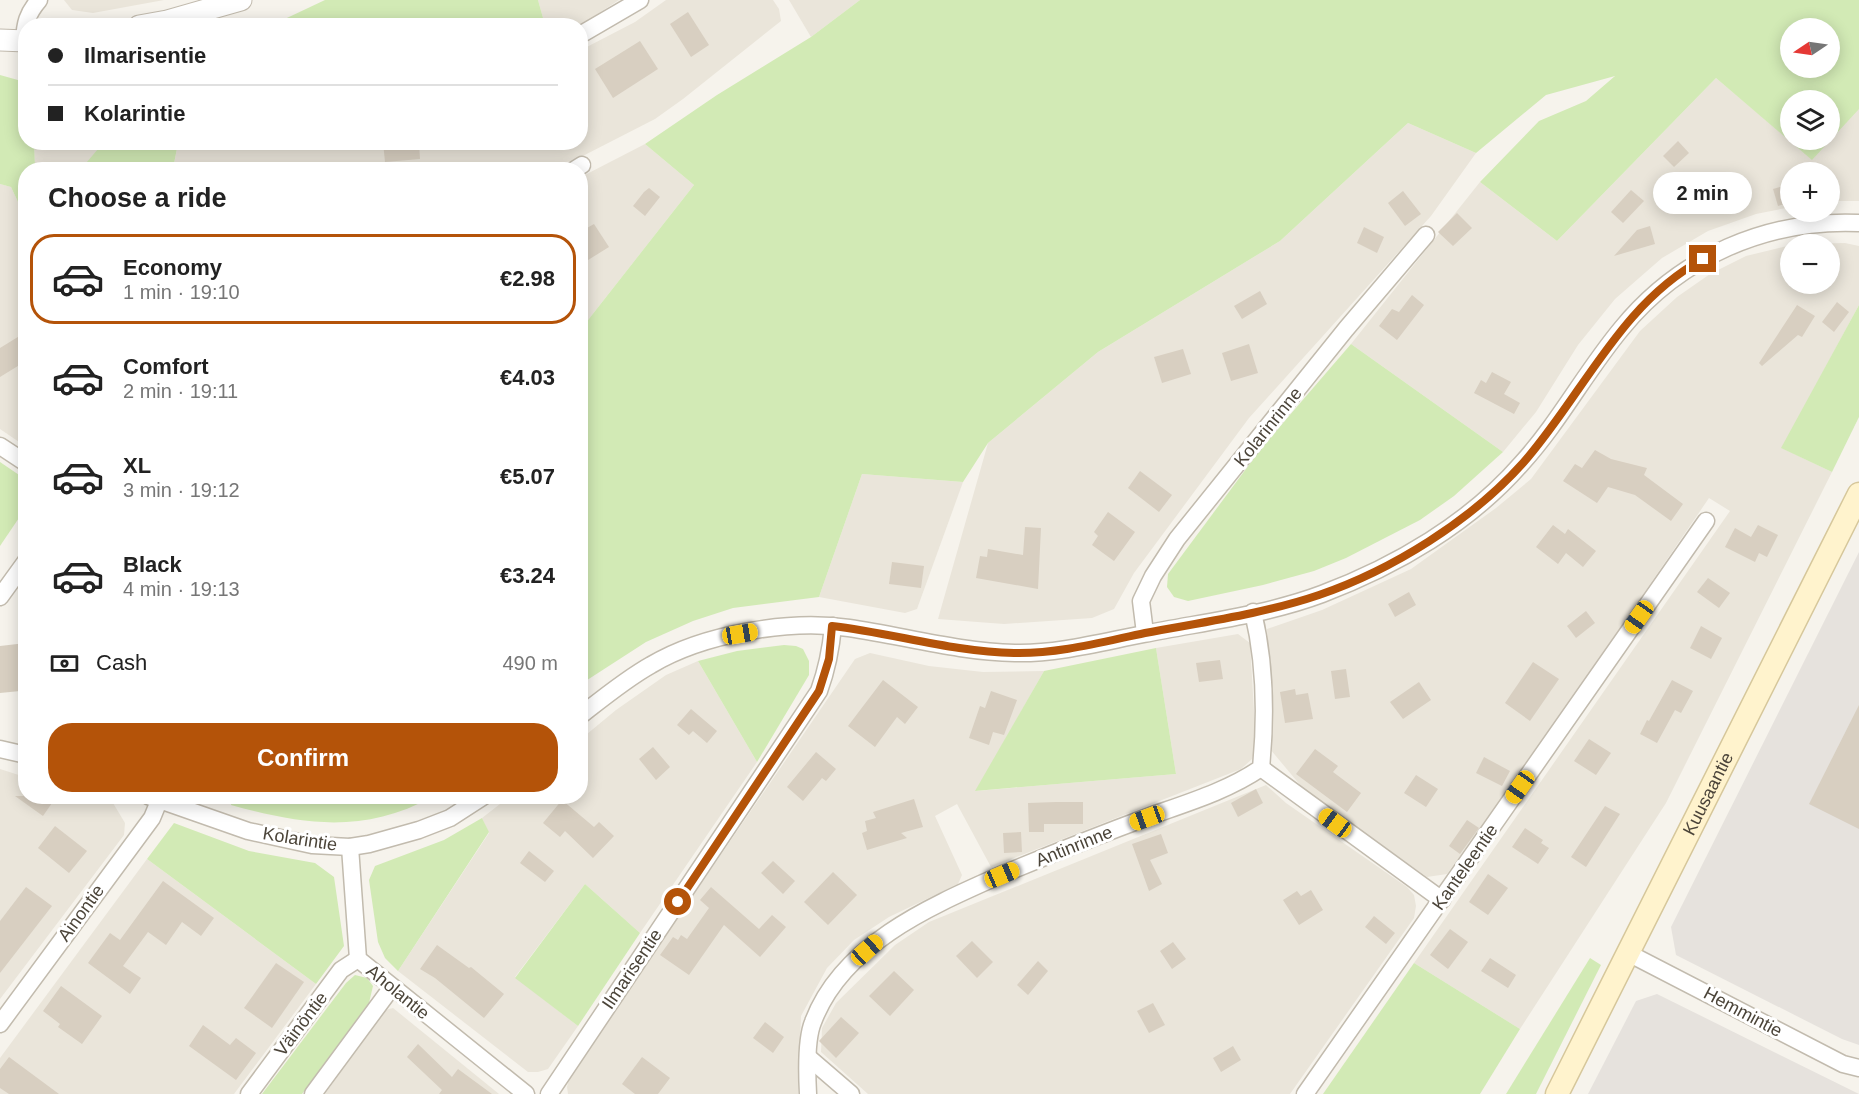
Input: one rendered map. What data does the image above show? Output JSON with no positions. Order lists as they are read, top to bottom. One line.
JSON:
{"streets":{"main road":["Kuusaantie"],"street":["Kolarinrinne","Kolarintie","Antinrinne","Kanteleentie","Ainontie","Ilmarisentie","Aholantie","Hemmintie","Väinöntie"]},"crossings":[["Kuusaantie","Hemmintie"],["Kolarintie","Aholantie"],["Aholantie","Väinöntie"]],"north":"left","page":{"map_buttons":["+","−"],"banner":["Ilmarisentie","Kolarintie"],"heading":"Choose a ride","bubble":"2 min","list":[{"name":"Economy","note":"1 min · 19:10","value":"€2.98"},{"name":"Comfort","note":"2 min · 19:11","value":"€4.03"},{"name":"XL","note":"3 min · 19:12","value":"€5.07"},{"name":"Black","note":"4 min · 19:13","value":"€3.24"}],"pay":["Cash","490 m"],"buttons":"Confirm"}}
